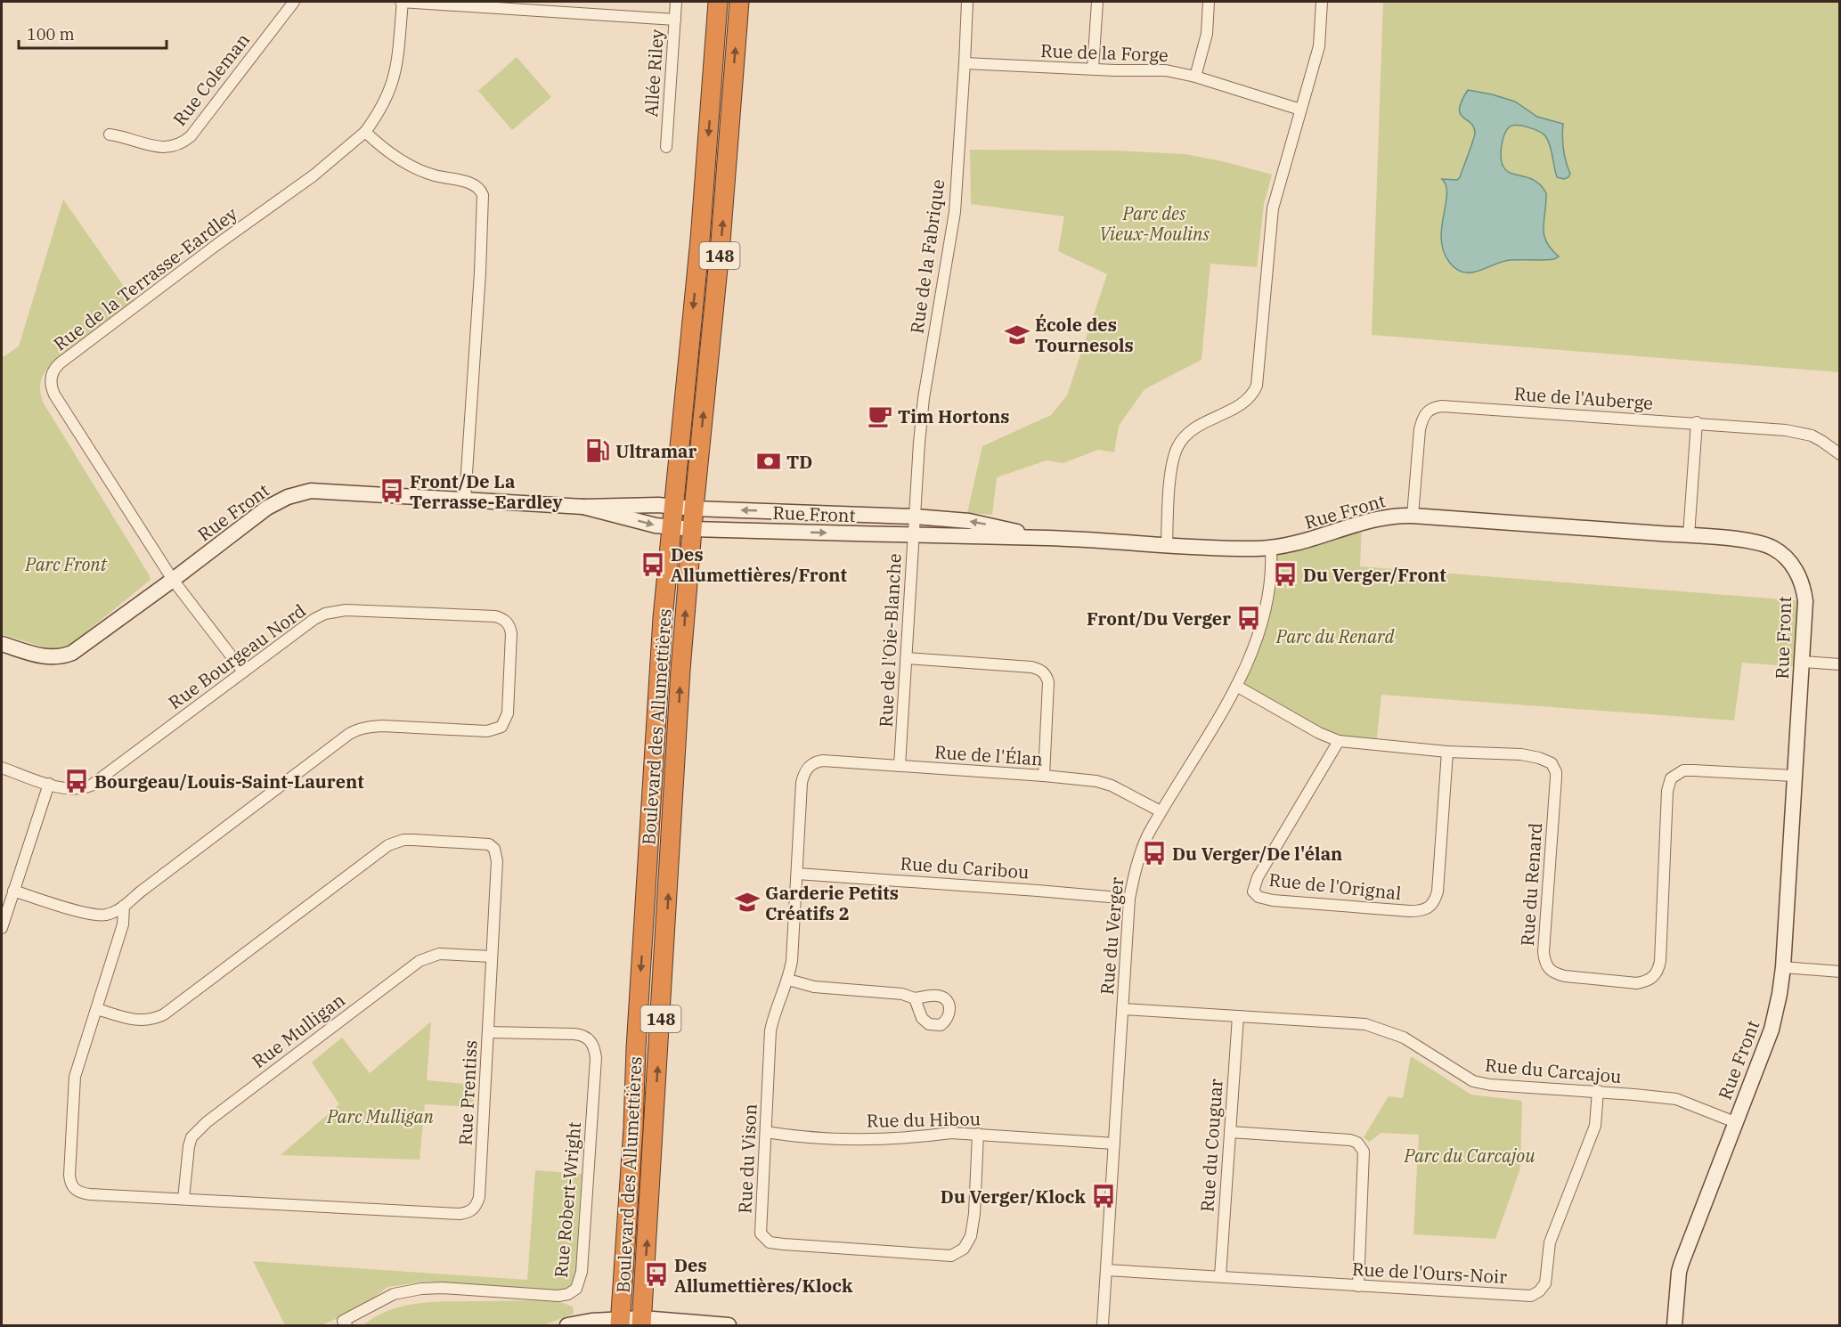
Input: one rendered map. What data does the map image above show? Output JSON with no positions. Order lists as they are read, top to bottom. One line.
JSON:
{"streets":{"highway":["148","Boulevard des Allumettières"],"street":["Rue de la Forge","Allée Riley","Rue Coleman","Rue de la Fabrique","Rue de la Terrasse-Eardley","Rue de l'Auberge","Rue Front","Rue de l'Oie-Blanche","Rue Bourgeau Nord","Rue de l'Élan","Rue du Caribou","Rue du Renard","Rue de l'Orignal","Rue du Verger","Rue Mulligan","Rue du Carcajou","Rue Prentiss","Rue du Hibou","Rue du Couguar","Rue du Vison","Rue Robert-Wright","Rue de l'Ours-Noir"]},"crossings":[["Rue de la Forge","Rue de la Fabrique"],["Rue de la Fabrique","Rue Front"],["Rue de la Fabrique","Rue de l'Oie-Blanche"],["Rue de la Terrasse-Eardley","Rue Front"],["Rue de la Terrasse-Eardley","Rue Bourgeau Nord"],["Rue de l'Auberge","Rue Front"],["Rue Front","Rue de l'Oie-Blanche"],["Rue Front","Boulevard des Allumettières"],["Rue Front","Rue du Renard"],["Rue Front","Rue du Verger"],["Rue Front","Rue du Carcajou"],["Rue de l'Oie-Blanche","Rue de l'Élan"],["Rue Bourgeau Nord","Rue Prentiss"],["Rue de l'Élan","Rue du Verger"],["Rue de l'Élan","Rue du Vison"],["Rue du Caribou","Rue du Verger"],["Rue du Caribou","Rue du Vison"],["Rue du Renard","Rue de l'Orignal"],["Rue du Renard","Rue du Verger"],["Rue du Verger","Rue du Carcajou"],["Rue du Verger","Rue du Hibou"],["Rue du Verger","Rue de l'Ours-Noir"],["Rue Mulligan","Rue Prentiss"],["Rue du Carcajou","Rue du Couguar"],["Rue du Carcajou","Rue de l'Ours-Noir"],["Rue Prentiss","Rue Robert-Wright"],["Rue du Hibou","Rue du Vison"],["Rue du Couguar","Rue de l'Ours-Noir"]],"parks":["Parc des Vieux-Moulins","Parc Front","Parc du Renard","Parc Mulligan","Parc du Carcajou"],"places":{"school or university":["École des Tournesols","Garderie Petits Créatifs 2"],"cafe":["Tim Hortons"],"fuel station":["Ultramar"],"bank":["TD"],"bus stop":["Front/De La Terrasse-Eardley","Des Allumettières/Front","Du Verger/Front","Front/Du Verger","Bourgeau/Louis-Saint-Laurent","Du Verger/De l'élan","Du Verger/Klock","Des Allumettières/Klock"]},"scale_bar":"100 m"}
